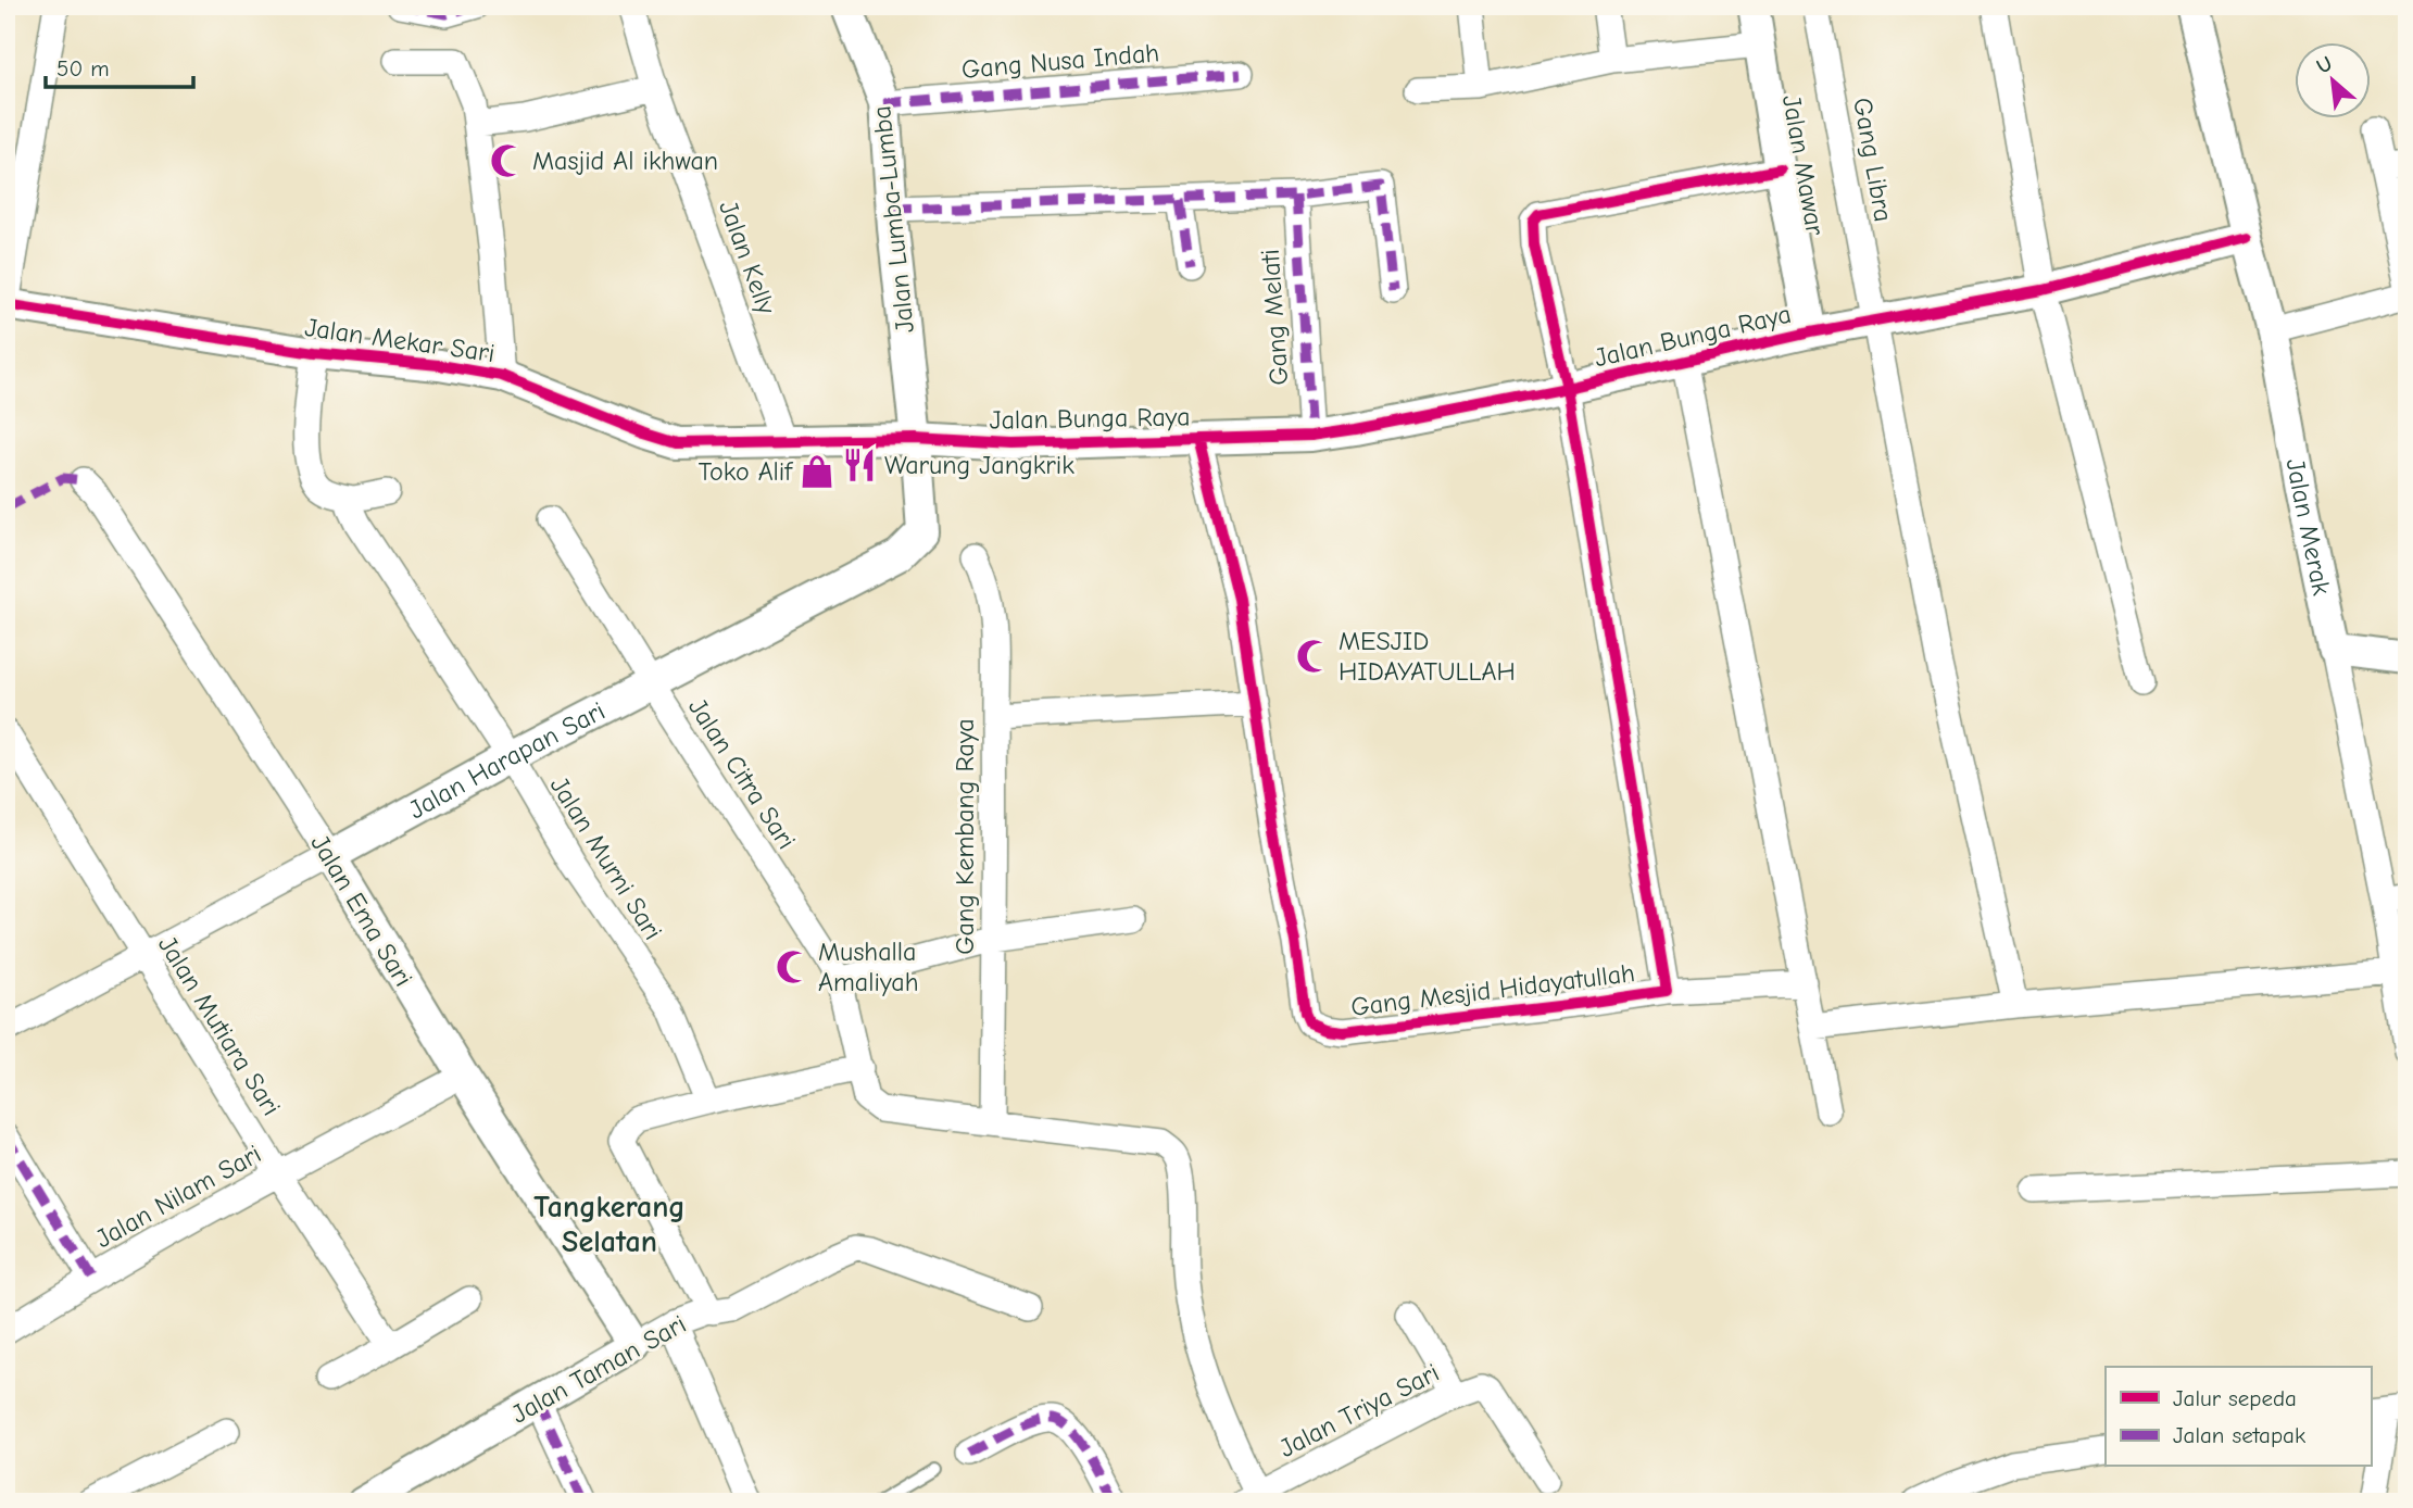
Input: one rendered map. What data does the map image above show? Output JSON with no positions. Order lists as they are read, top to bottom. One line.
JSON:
{"streets":{"street":["Gang Nusa Indah","Gang Libra","Jalan Mawar","Jalan Lumba-Lumba","Jalan Kelly","Gang Melati","Jalan Bunga Raya","Jalan Mekar Sari","Jalan Merak","Jalan Harapan Sari","Jalan Citra Sari","Gang Kembang Raya","Jalan Murni Sari","Jalan Ema Sari","Gang Mesjid Hidayatullah","Jalan Mutiara Sari","Jalan Nilam Sari","Jalan Taman Sari","Jalan Triya Sari"]},"crossings":[["Gang Nusa Indah","Jalan Lumba-Lumba"],["Gang Libra","Jalan Bunga Raya"],["Jalan Mawar","Jalan Bunga Raya"],["Jalan Mawar","Gang Mesjid Hidayatullah"],["Jalan Lumba-Lumba","Jalan Bunga Raya"],["Jalan Lumba-Lumba","Jalan Mekar Sari"],["Jalan Lumba-Lumba","Jalan Harapan Sari"],["Jalan Kelly","Jalan Mekar Sari"],["Gang Melati","Jalan Bunga Raya"],["Jalan Bunga Raya","Jalan Mekar Sari"],["Jalan Bunga Raya","Jalan Merak"],["Jalan Bunga Raya","Jalan Harapan Sari"],["Jalan Bunga Raya","Gang Mesjid Hidayatullah"],["Jalan Mekar Sari","Jalan Harapan Sari"],["Jalan Harapan Sari","Jalan Citra Sari"],["Jalan Harapan Sari","Jalan Murni Sari"],["Jalan Harapan Sari","Jalan Ema Sari"],["Jalan Harapan Sari","Jalan Mutiara Sari"],["Jalan Citra Sari","Gang Kembang Raya"],["Jalan Murni Sari","Jalan Taman Sari"],["Jalan Ema Sari","Jalan Nilam Sari"],["Jalan Ema Sari","Jalan Taman Sari"],["Jalan Mutiara Sari","Jalan Nilam Sari"]],"districts":["Tangkerang Selatan"],"places":{"mosque":["Masjid Al ikhwan","MESJID HIDAYATULLAH","Mushalla Amaliyah"],"restaurant":["Warung Jangkrik"],"shop":["Toko Alif"]},"legend":["Jalur sepeda","Jalan setapak"],"scale_bar":"50 m","north":"top left"}
